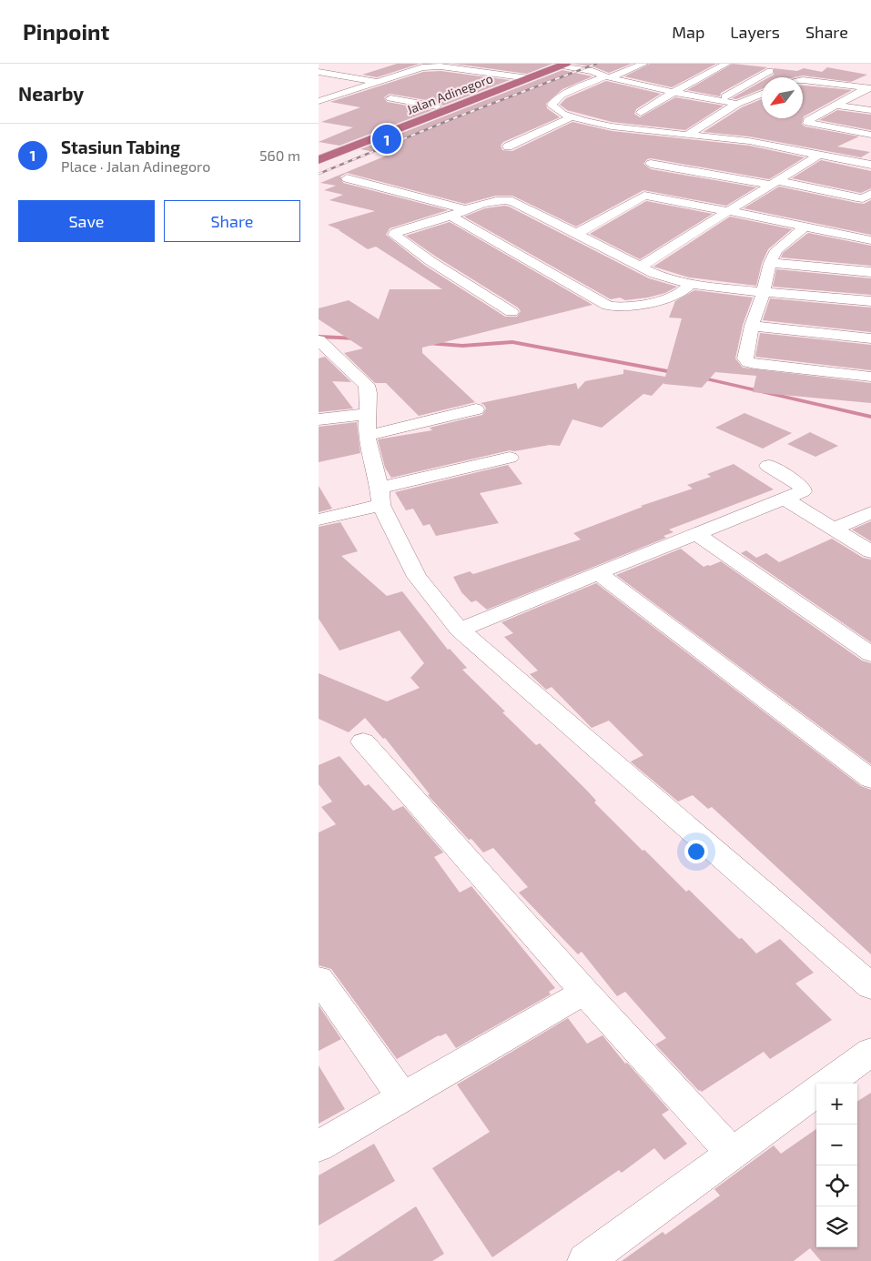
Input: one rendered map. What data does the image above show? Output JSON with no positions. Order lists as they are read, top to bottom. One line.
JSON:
{"streets":{"highway":["Jalan Adinegoro"]},"north":"bottom left","page":{"header":"Pinpoint","nav":["Map","Layers","Share"],"heading":"Nearby","list":[{"mark":"1","name":"Stasiun Tabing","note":"Place · Jalan Adinegoro","value":"560 m"}],"pins":"1","buttons":["Save","Share"],"map_buttons":["+","−"]}}
